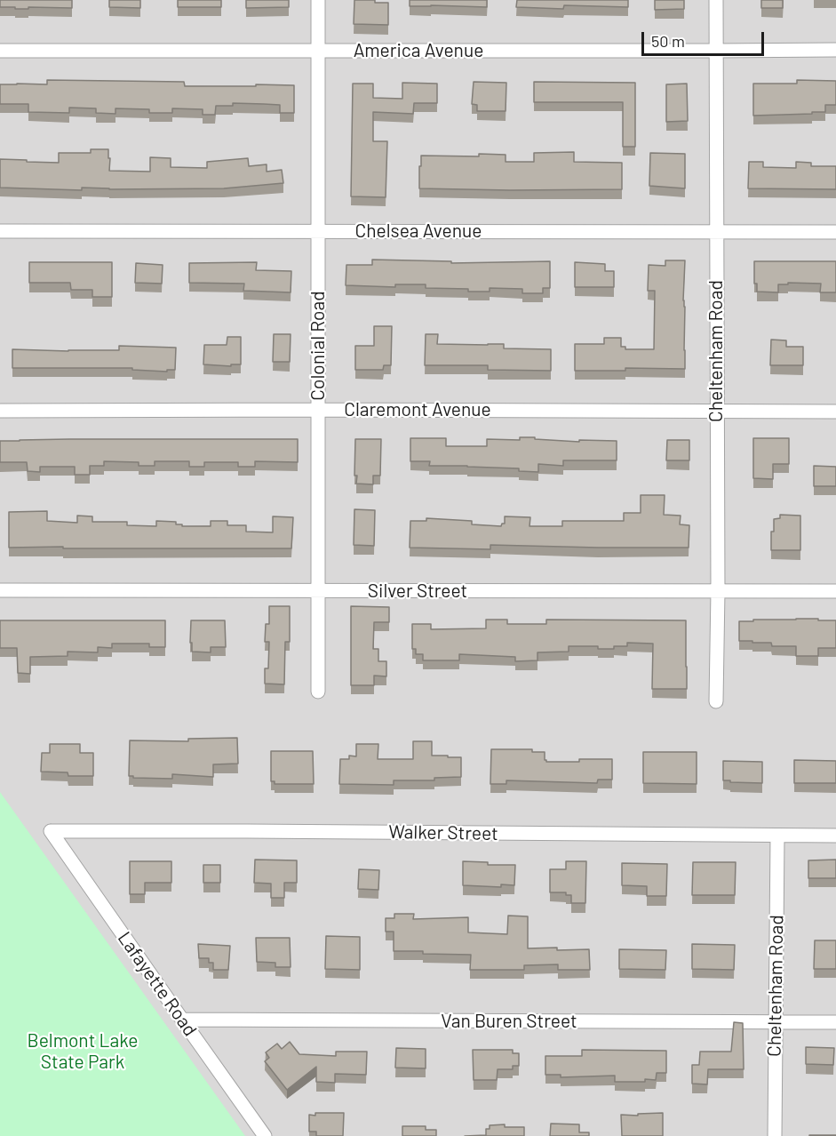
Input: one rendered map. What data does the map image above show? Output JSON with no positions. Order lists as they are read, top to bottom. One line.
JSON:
{"streets":{"street":["America Avenue","Chelsea Avenue","Colonial Road","Cheltenham Road","Claremont Avenue","Silver Street","Walker Street","Lafayette Road","Van Buren Street"]},"crossings":[["America Avenue","Colonial Road"],["America Avenue","Cheltenham Road"],["Chelsea Avenue","Colonial Road"],["Chelsea Avenue","Cheltenham Road"],["Colonial Road","Claremont Avenue"],["Colonial Road","Silver Street"],["Cheltenham Road","Claremont Avenue"],["Cheltenham Road","Silver Street"],["Cheltenham Road","Walker Street"],["Cheltenham Road","Van Buren Street"],["Walker Street","Lafayette Road"],["Lafayette Road","Van Buren Street"]],"parks":["Belmont Lake State Park"],"scale_bar":"50 m"}
